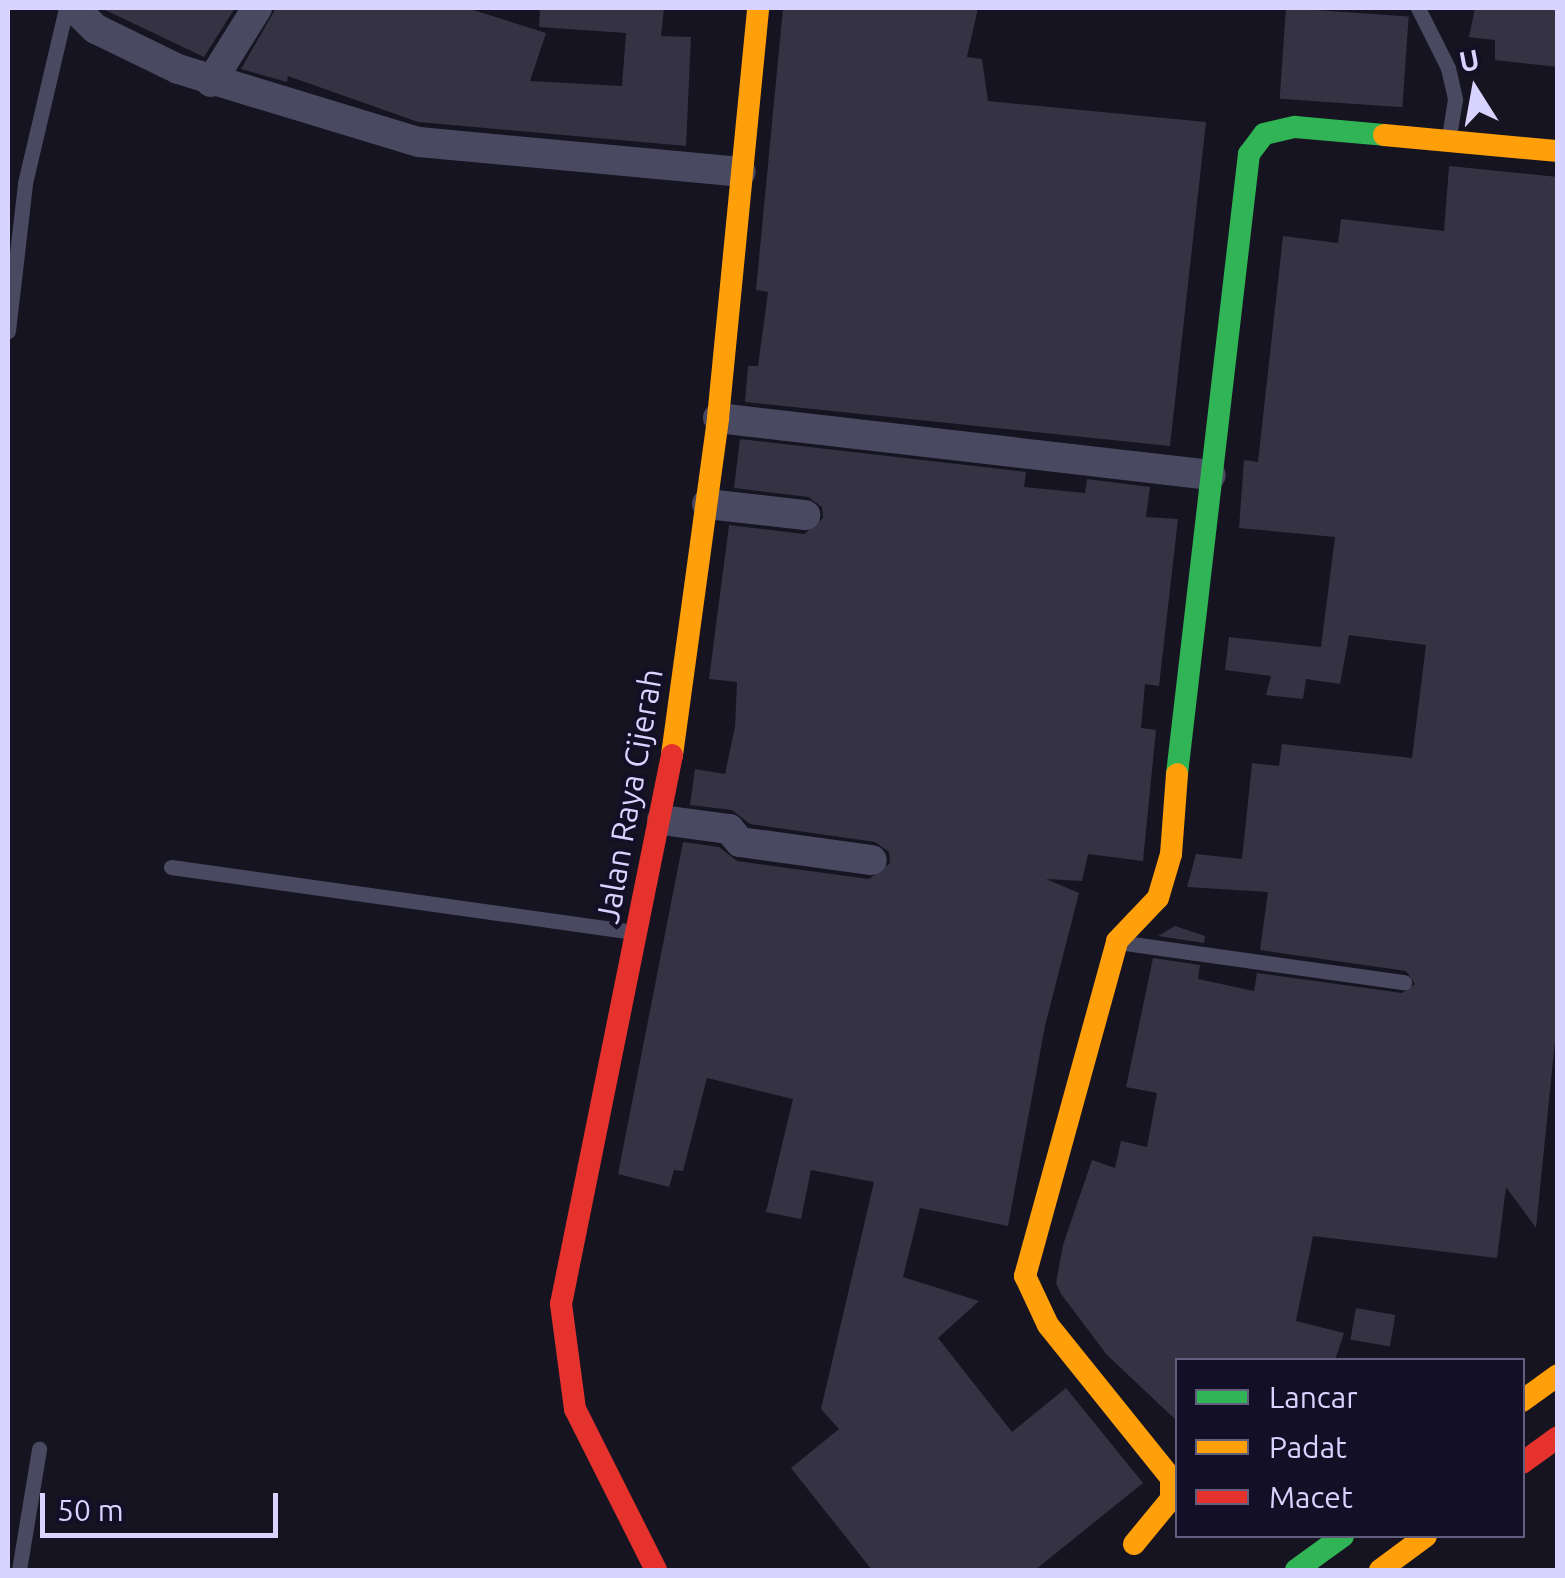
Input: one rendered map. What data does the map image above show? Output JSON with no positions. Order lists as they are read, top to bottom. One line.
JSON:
{"streets":{"main road":["Jalan Raya Cijerah"]},"legend":["Lancar","Padat","Macet"],"scale_bar":"50 m","north":"top"}
